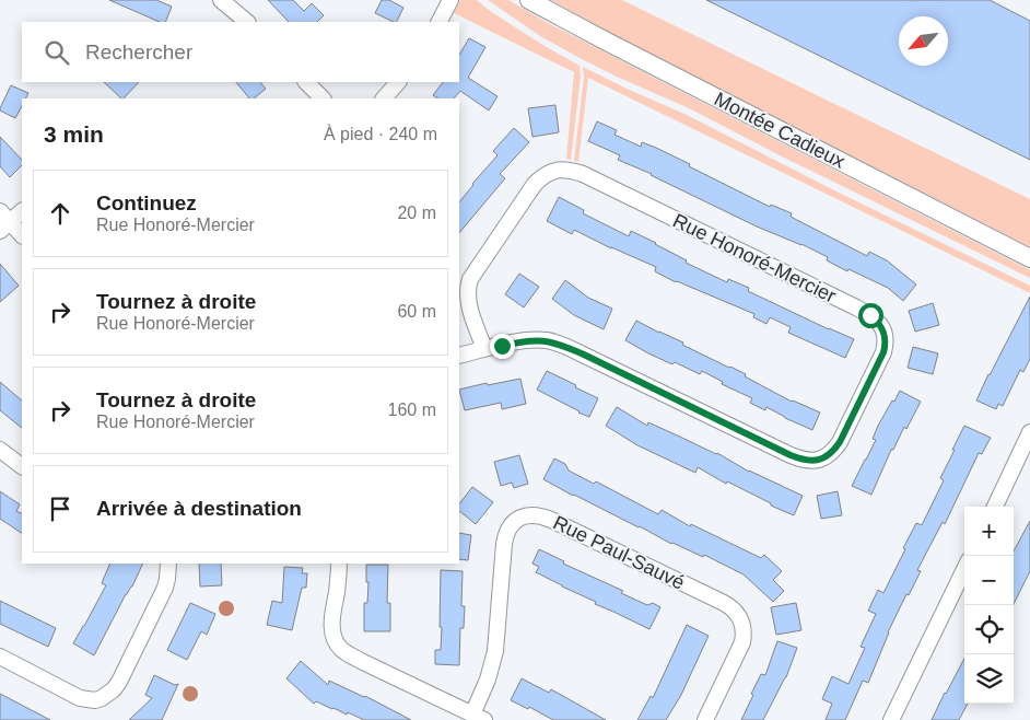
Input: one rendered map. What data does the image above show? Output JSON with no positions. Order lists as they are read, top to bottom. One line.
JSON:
{"streets":{"street":["Montée Cadieux","Rue Honoré-Mercier","Rue Paul-Sauvé"]},"north":"bottom left","page":{"search":"Rechercher","heading":["3 min","À pied · 240 m"],"list":[["Continuez","Rue Honoré-Mercier","20 m"],["Tournez à droite","Rue Honoré-Mercier","60 m"],["Tournez à droite","Rue Honoré-Mercier","160 m"],"Arrivée à destination"],"map_buttons":["+","−"]}}
